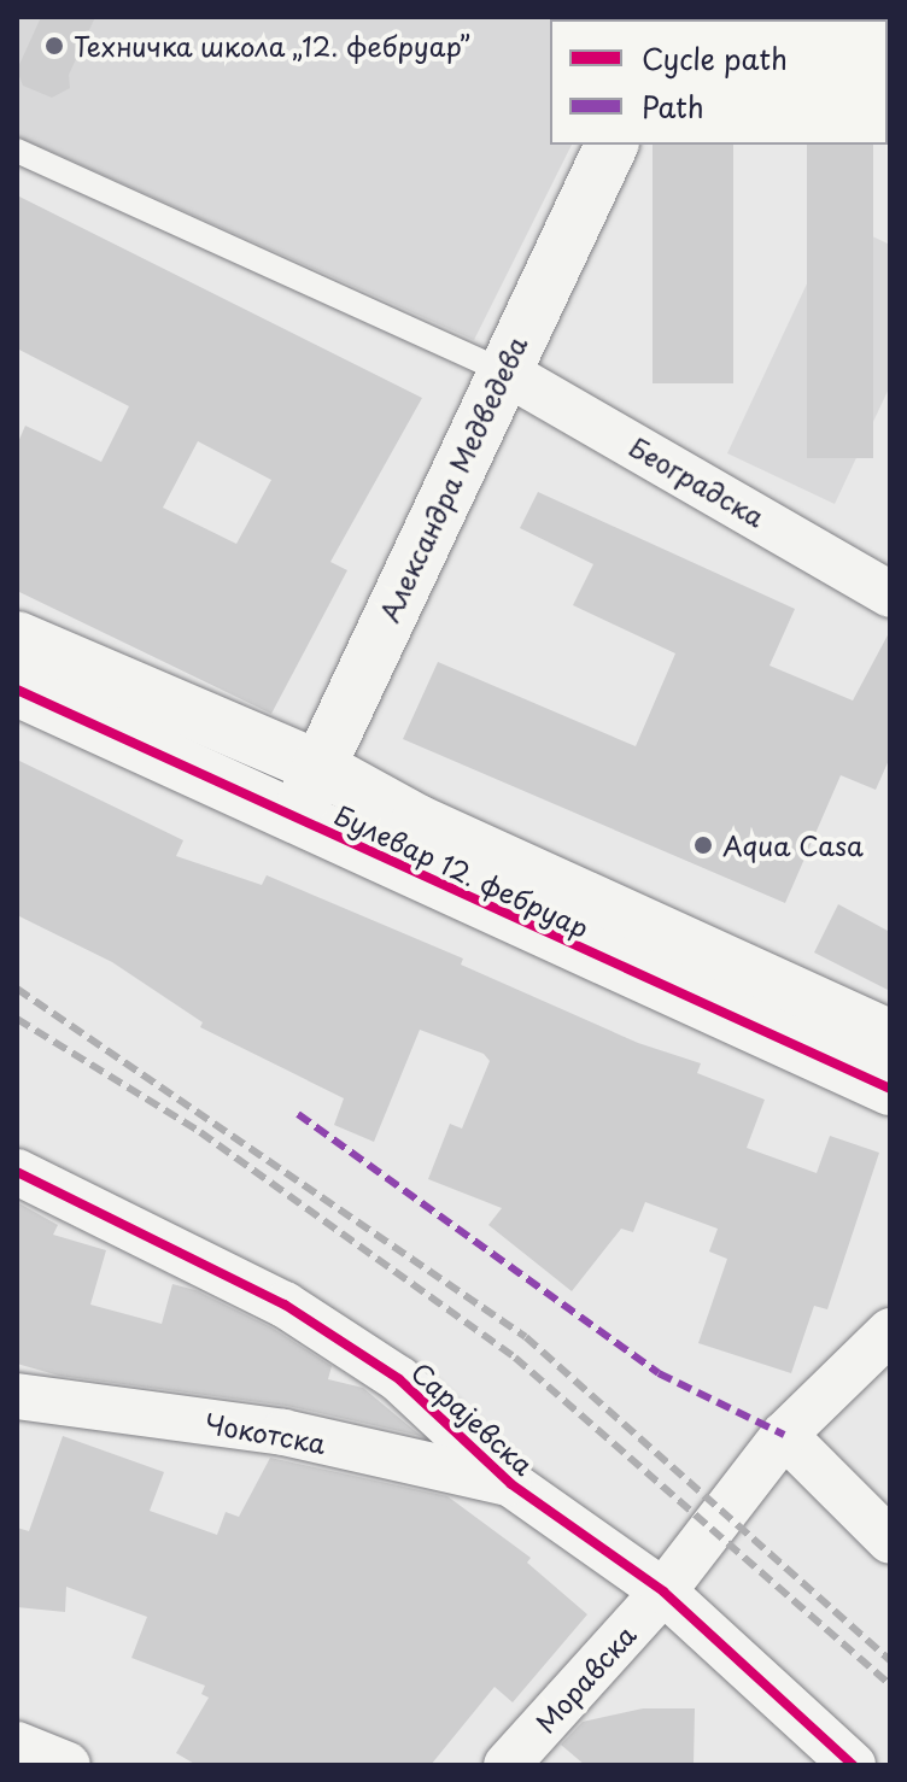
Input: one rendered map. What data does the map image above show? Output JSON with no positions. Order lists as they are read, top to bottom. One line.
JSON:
{"streets":{"main road":["Александра Медведева","Булевар 12. фебруар"],"street":["Београдска","Сарајевска","Чокотска","Моравска"]},"crossings":[["Александра Медведева","Београдска"],["Александра Медведева","Булевар 12. фебруар"],["Сарајевска","Чокотска"],["Сарајевска","Моравска"]],"places":["Техничка школа „12. фебруар”","Aqua Casa"],"legend":["Cycle path","Path"]}
